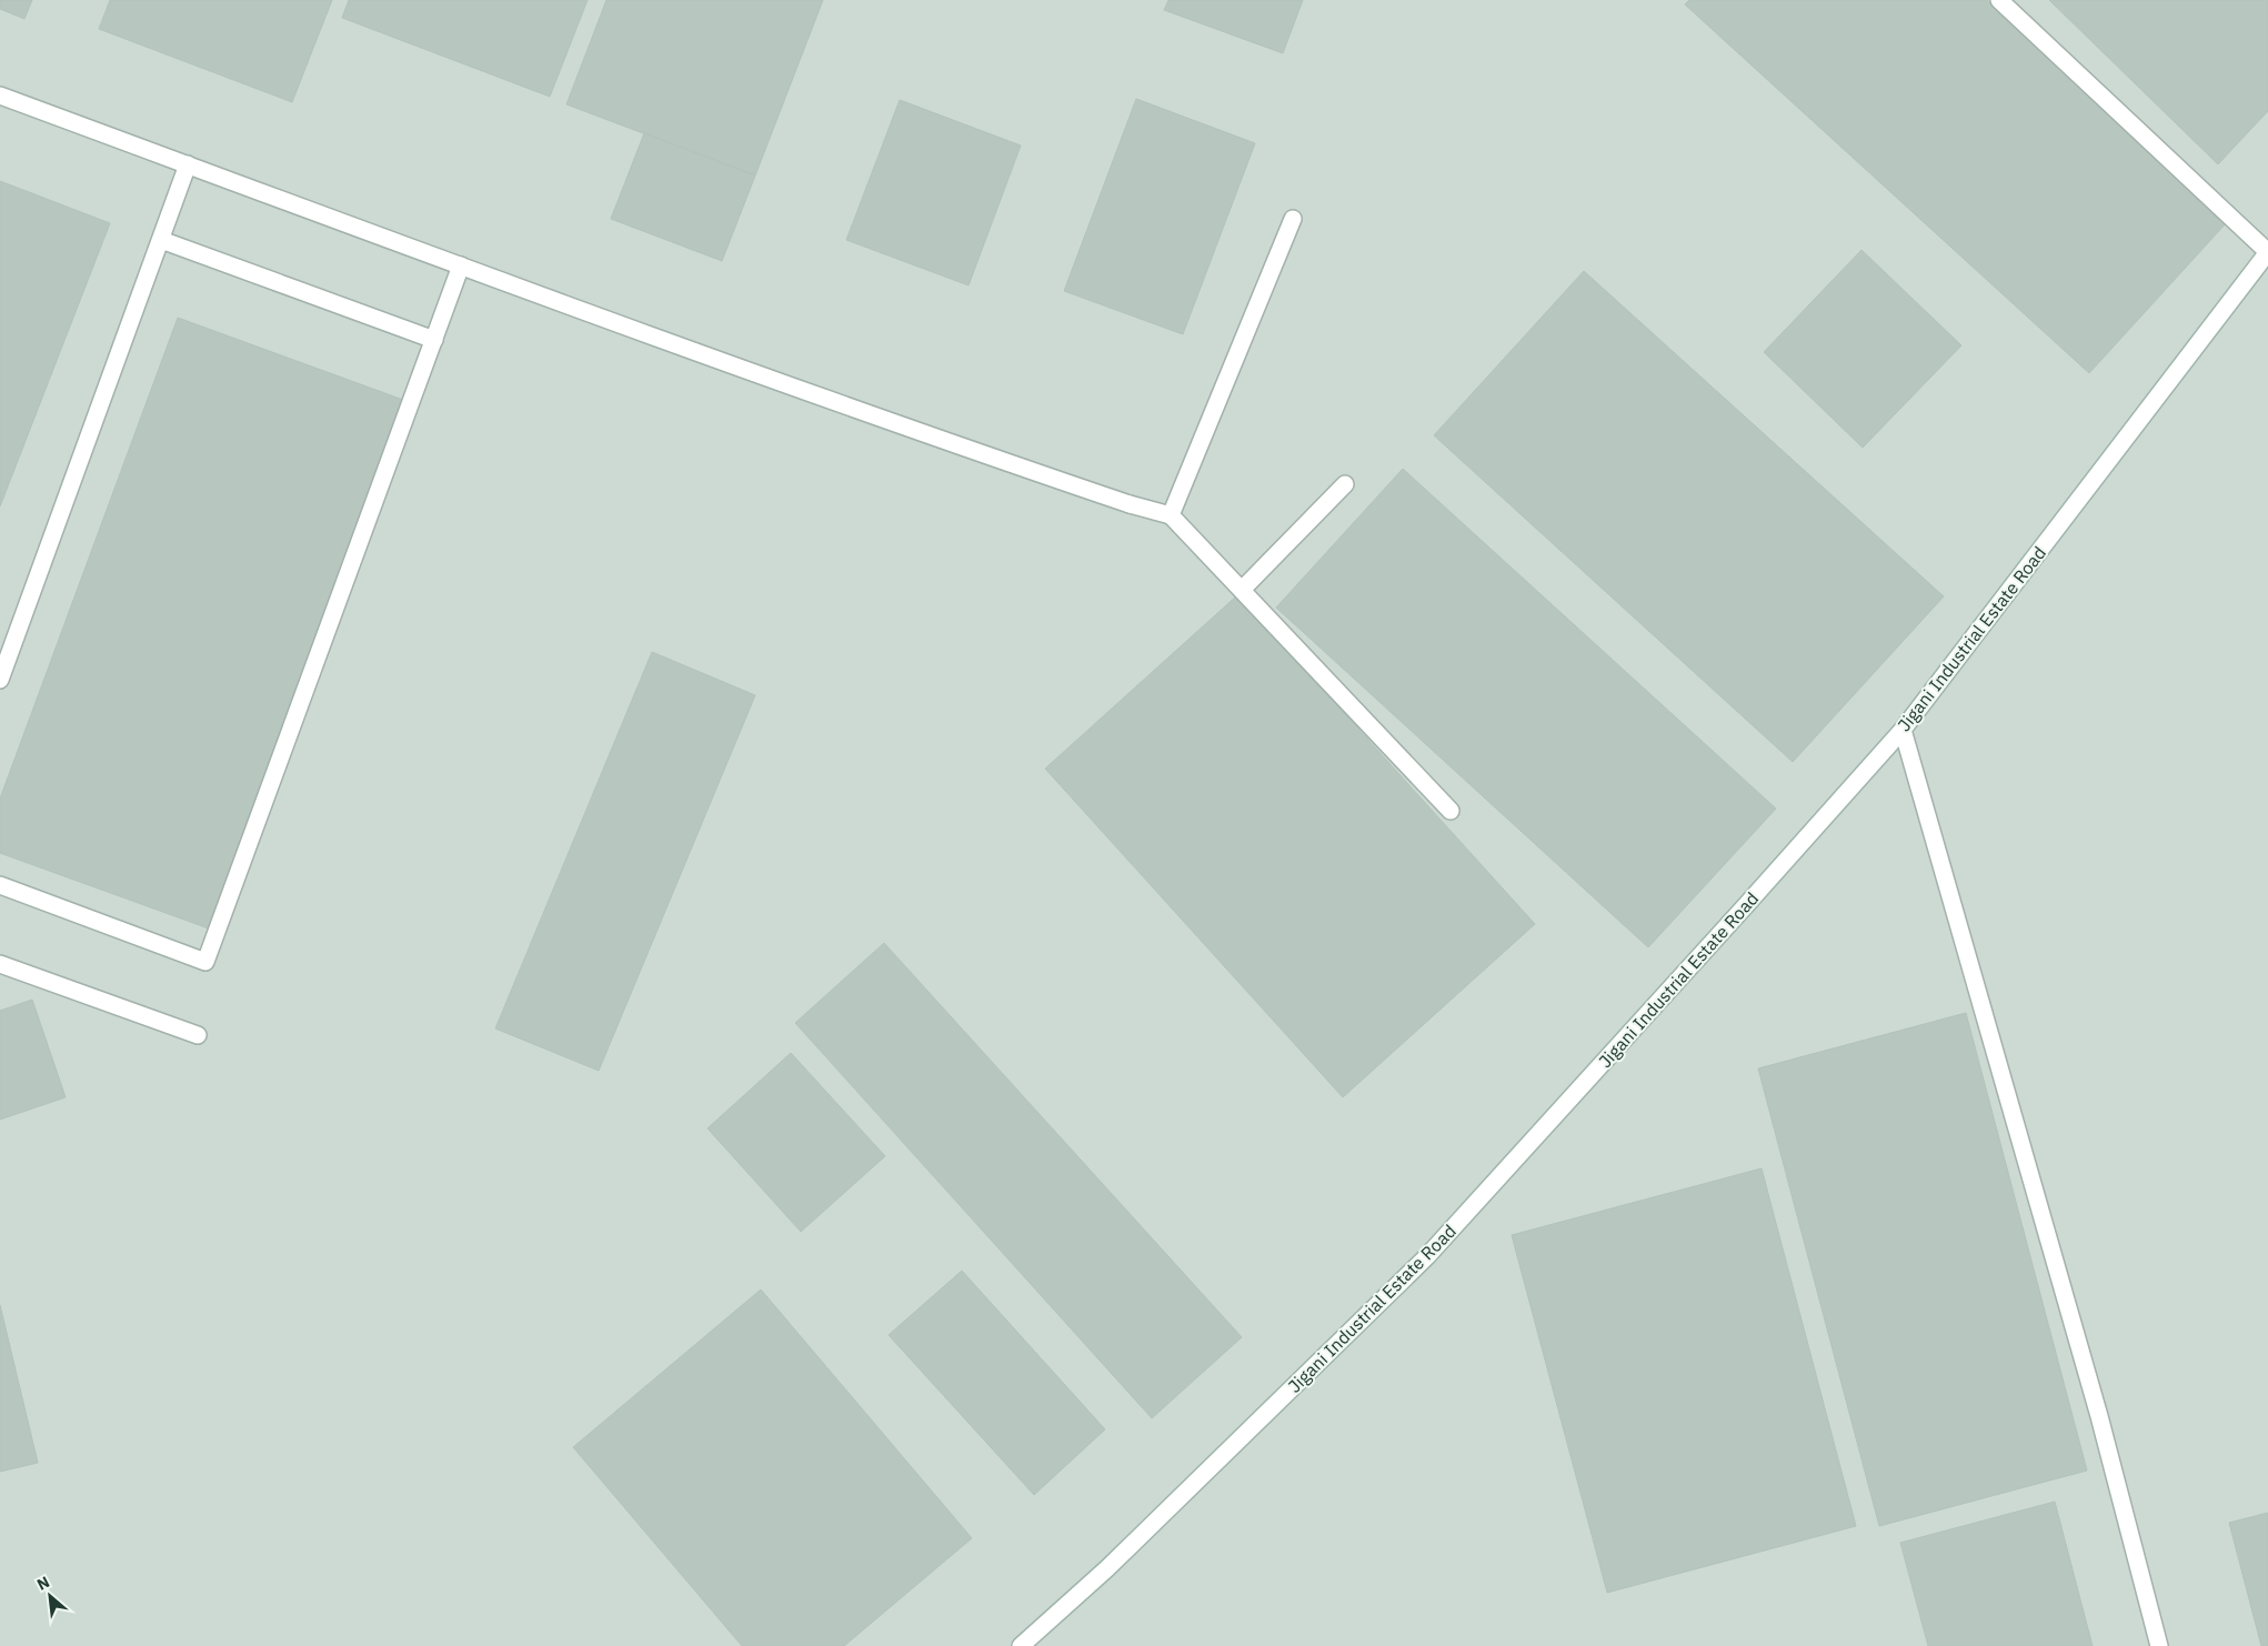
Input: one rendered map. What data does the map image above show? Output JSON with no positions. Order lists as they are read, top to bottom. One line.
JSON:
{"streets":{"street":["Jigani Industrial Estate Road"]},"north":"top left"}
